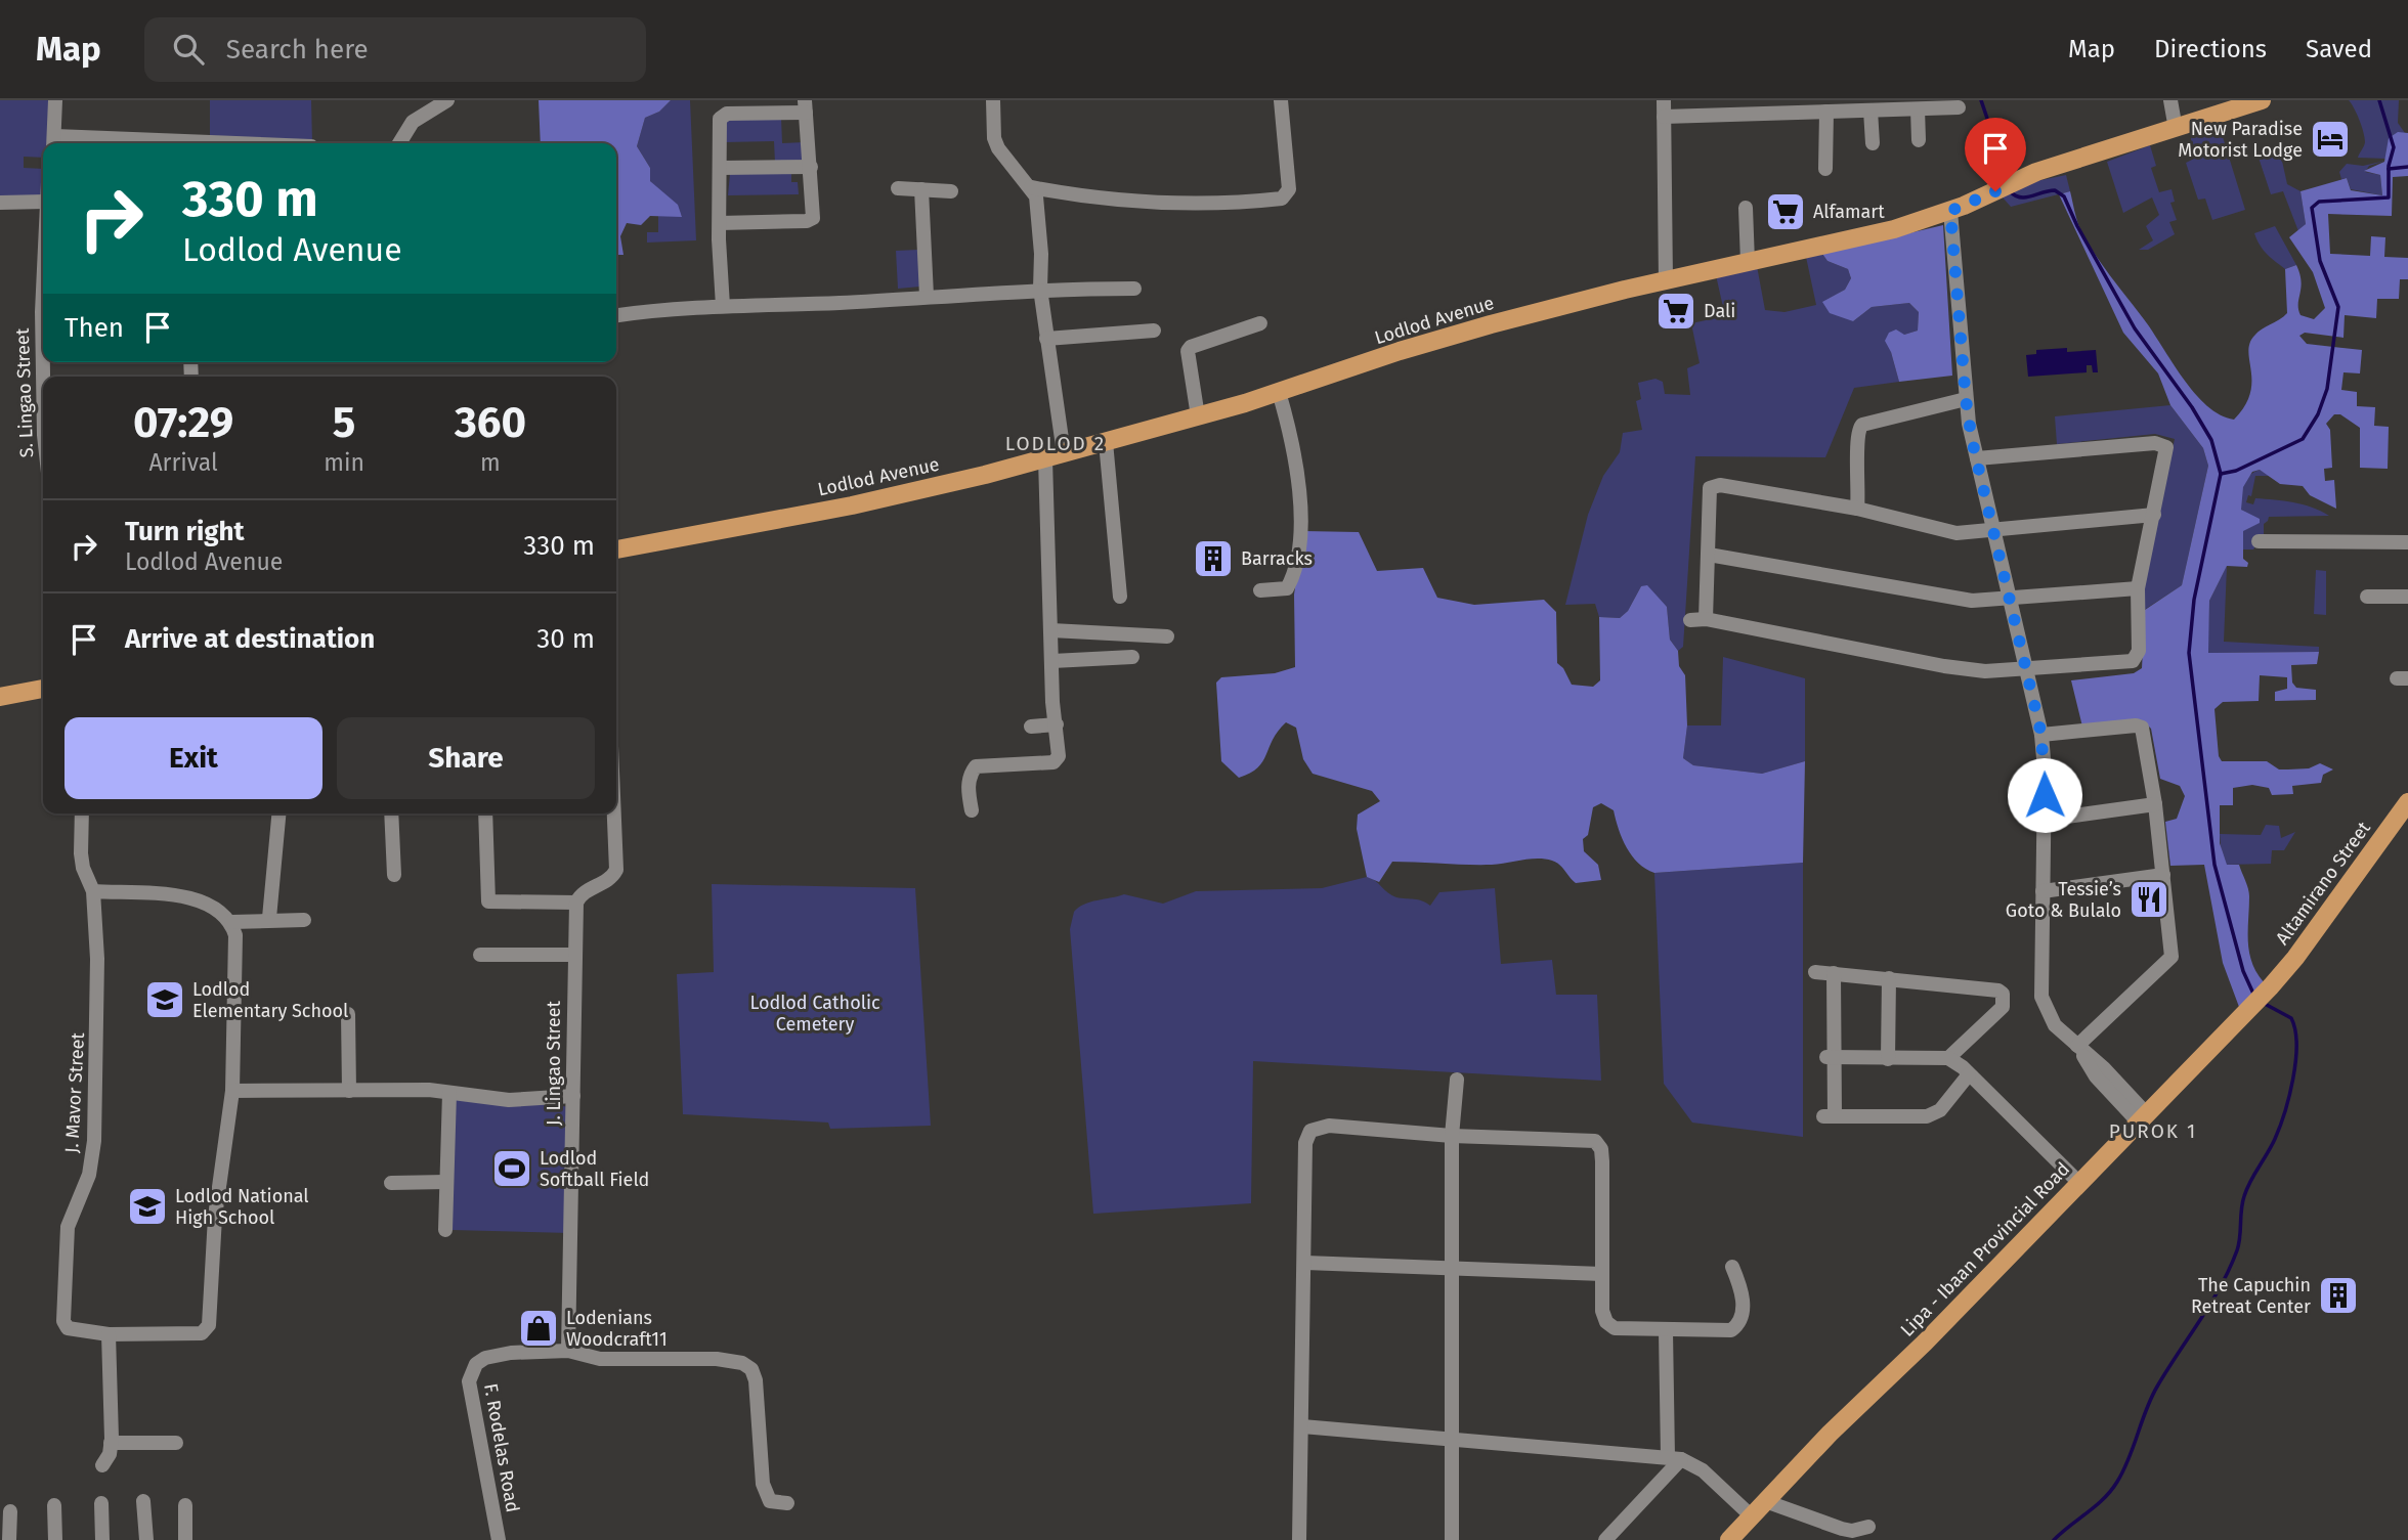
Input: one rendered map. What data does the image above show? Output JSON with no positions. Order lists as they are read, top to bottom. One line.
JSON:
{"streets":{"main road":["Lodlod Avenue","Altamirano Street","Lipa - Ibaan Provincial Road"],"street":["J. Lingao Street","J. Mavor Street","F. Rodelas Road"]},"crossings":[["Altamirano Street","Lipa - Ibaan Provincial Road"],["J. Lingao Street","F. Rodelas Road"]],"districts":["LODLOD 2","PUROK 1"],"parks":["Lodlod Catholic Cemetery"],"places":{"hotel":["New Paradise Motorist Lodge"],"supermarket":["Alfamart","Dali"],"building":["Barracks","The Capuchin Retreat Center"],"restaurant":["Tessie’s Goto & Bulalo"],"school or university":["Lodlod Elementary School","Lodlod National High School"],"sports":["Lodlod Softball Field"],"shop":["Lodenians Woodcraft11"]},"page":{"header":"Map","search":"Search here","nav":["Map","Directions","Saved"],"turn":["330 m","Lodlod Avenue"],"then":"Then","eta":["07:29","Arrival","5","min","360","m"],"list":[{"name":"Turn right","note":"Lodlod Avenue","value":"330 m"},{"name":"Arrive at destination","value":"30 m"}],"buttons":["Exit","Share"]}}
